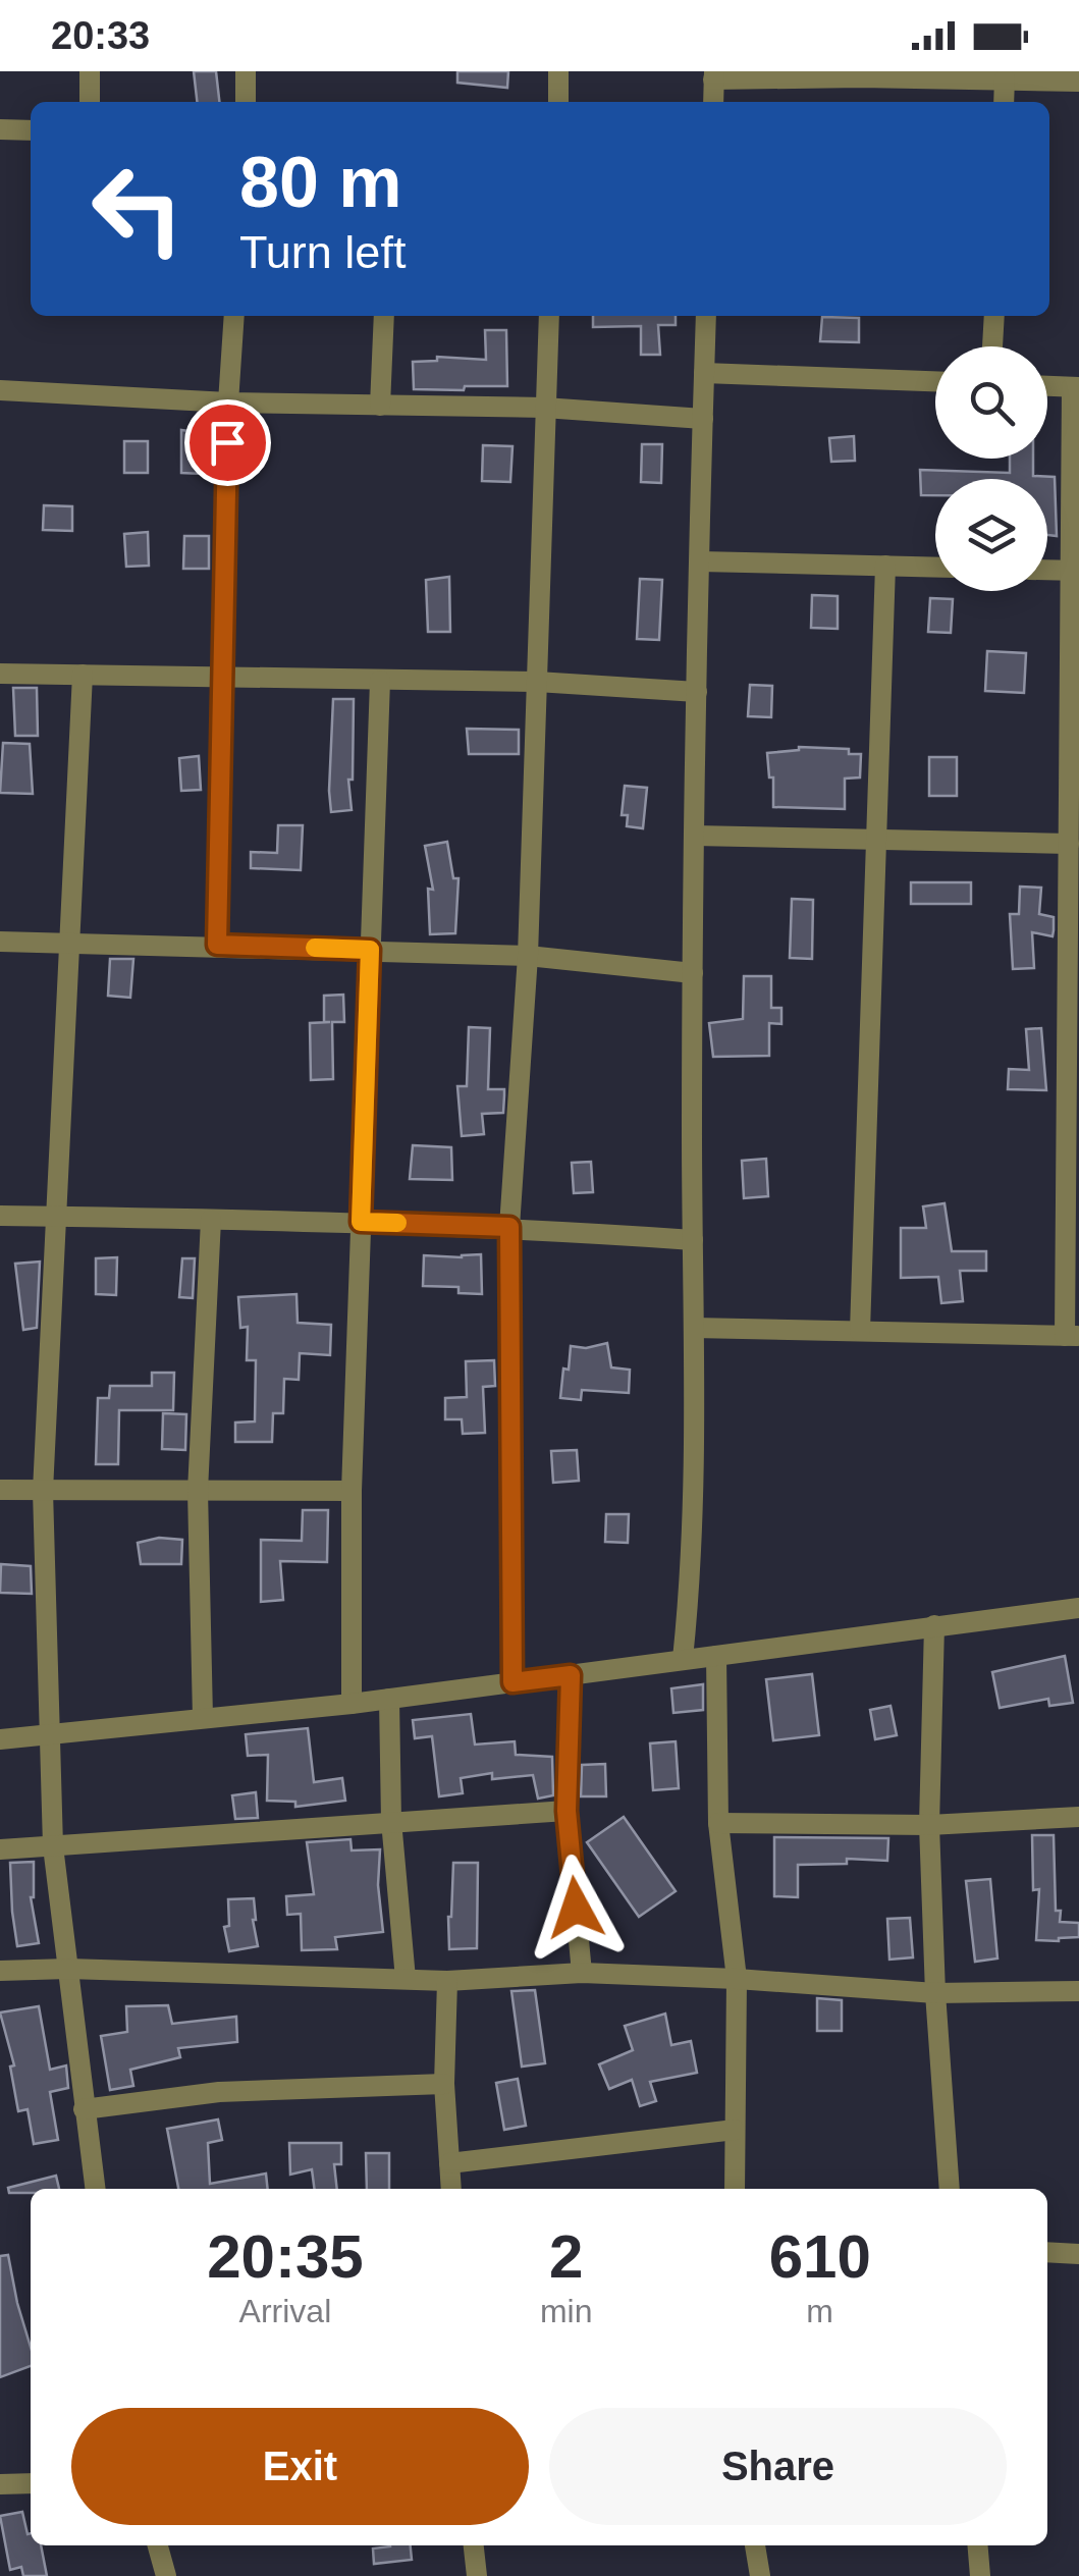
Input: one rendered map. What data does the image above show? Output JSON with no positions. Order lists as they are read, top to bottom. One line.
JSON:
{"page":{"status":"20:33","turn":["80 m","Turn left"],"eta":["20:35","Arrival","2","min","610","m"],"buttons":["Exit","Share"]}}
